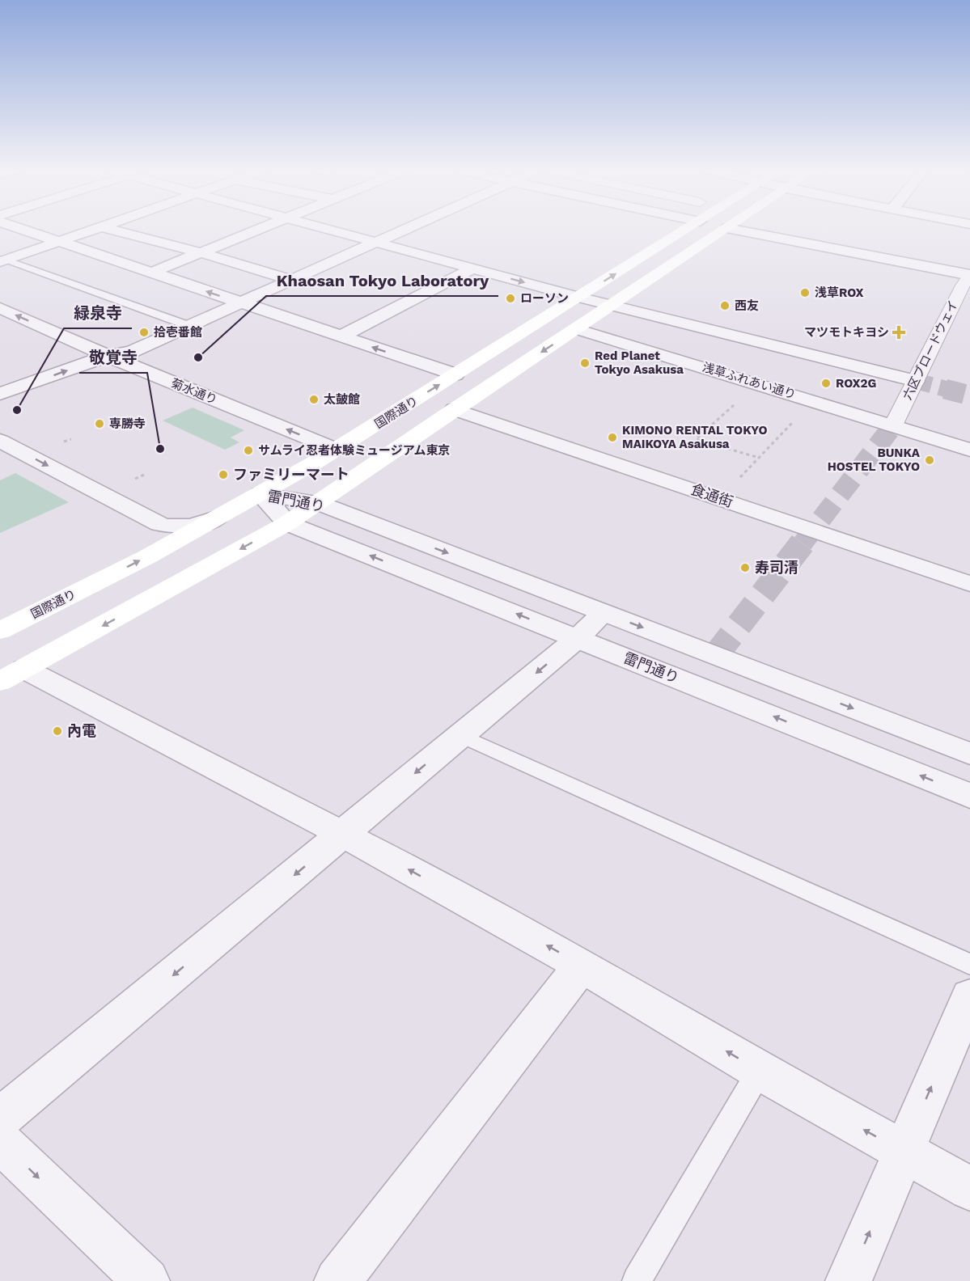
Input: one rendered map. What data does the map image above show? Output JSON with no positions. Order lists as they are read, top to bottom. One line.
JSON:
{"streets":{"main road":["国際通り"],"street":["六区ブロードウェイ","浅草ふれあい通り","菊水通り","食通街","雷門通り"]},"crossings":[["六区ブロードウェイ","浅草ふれあい通り"],["浅草ふれあい通り","国際通り"],["菊水通り","国際通り"],["国際通り","食通街"],["国際通り","雷門通り"]],"places":{"other":["浅草ROX","ローソン","西友","拾壱番館","Khaosan Tokyo Laboratory","Red Planet Tokyo Asakusa","ROX2G","太皷館","緑泉寺","専勝寺","KIMONO RENTAL TOKYO MAIKOYA Asakusa","敬覚寺","サムライ忍者体験ミュージアム東京","BUNKA HOSTEL TOKYO","ファミリーマート","寿司清","內電"],"health":["マツモトキヨシ"]}}
